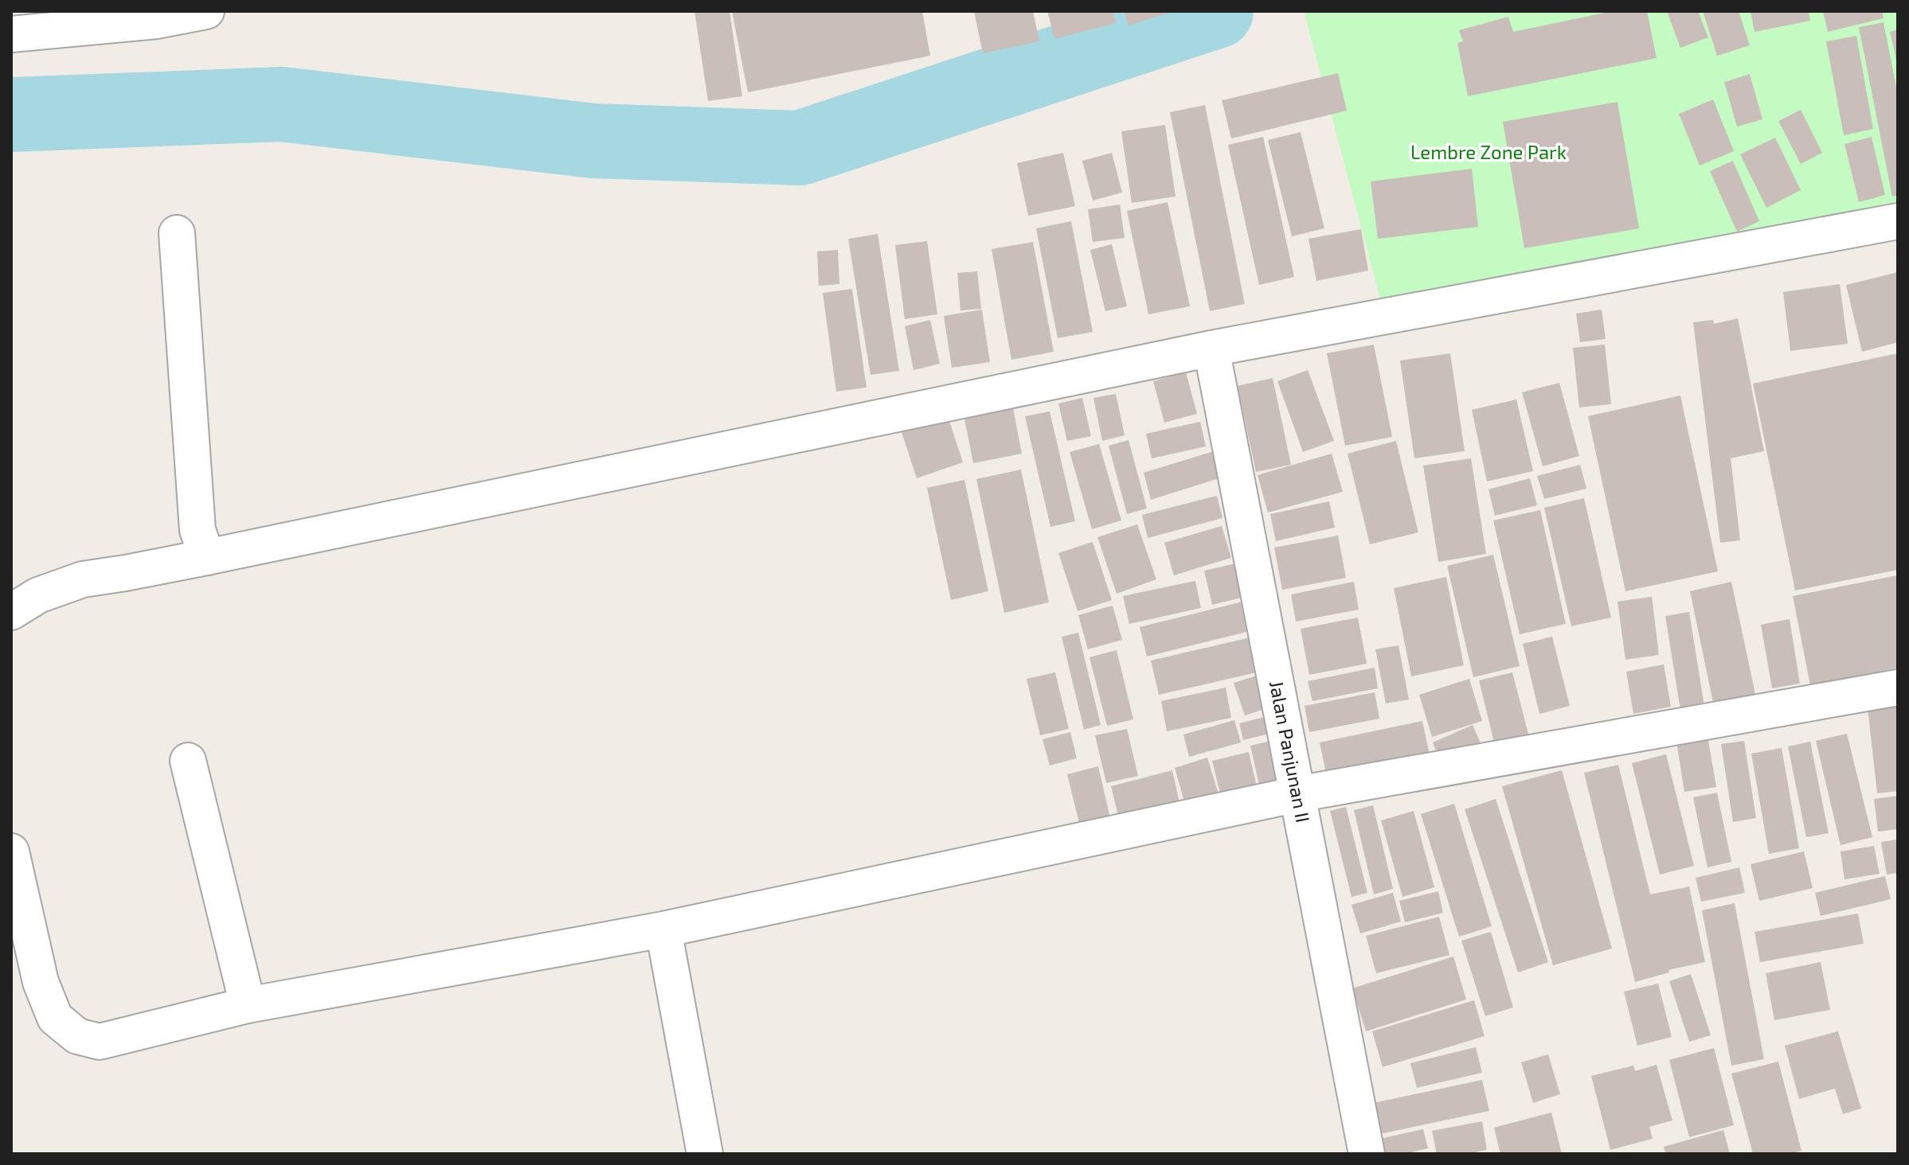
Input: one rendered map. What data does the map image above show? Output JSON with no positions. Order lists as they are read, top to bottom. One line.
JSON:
{"streets":{"street":["Jalan Panjunan II"]},"parks":["Lembre Zone Park"]}
